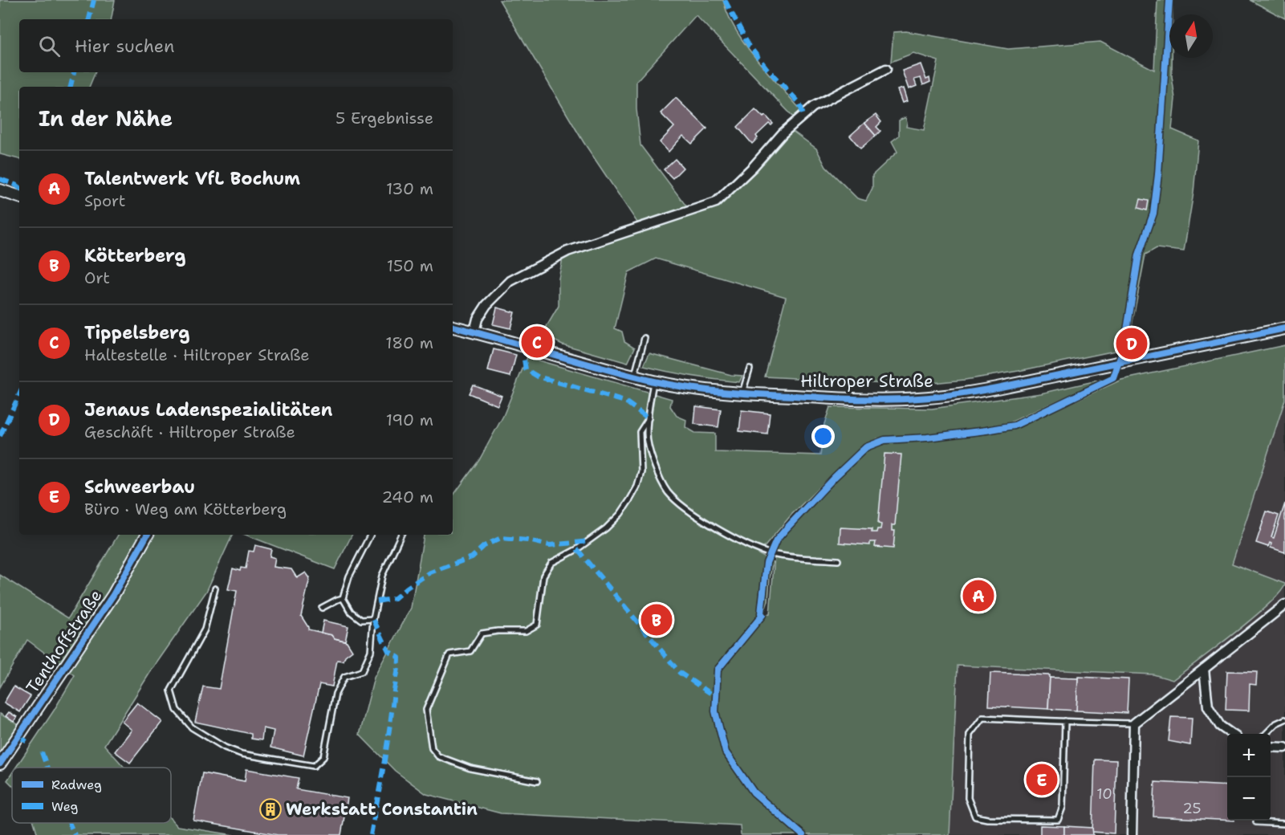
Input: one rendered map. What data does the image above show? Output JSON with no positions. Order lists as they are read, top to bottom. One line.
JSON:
{"streets":{"street":["Hiltroper Straße","Tenthoffstraße"]},"places":{"building":["Werkstatt Constantin"]},"house_numbers":["10","25"],"legend":["Radweg","Weg"],"north":"top","page":{"search":"Hier suchen","heading":["In der Nähe","5 Ergebnisse"],"list":[{"mark":"A","name":"Talentwerk VfL Bochum","note":"Sport","value":"130 m"},{"mark":"B","name":"Kötterberg","note":"Ort","value":"150 m"},{"mark":"C","name":"Tippelsberg","note":"Haltestelle · Hiltroper Straße","value":"180 m"},{"mark":"D","name":"Jenaus Ladenspezialitäten","note":"Geschäft · Hiltroper Straße","value":"190 m"},{"mark":"E","name":"Schweerbau","note":"Büro · Weg am Kötterberg","value":"240 m"}],"pins":["C","D","A","B","E"],"map_buttons":["+","−"]}}
